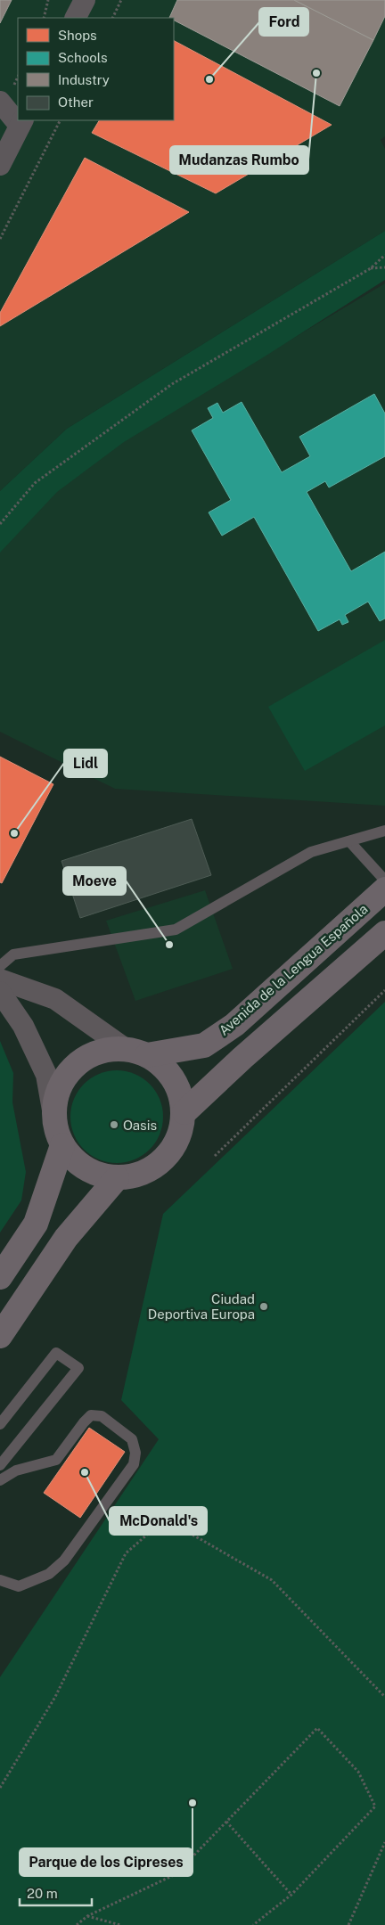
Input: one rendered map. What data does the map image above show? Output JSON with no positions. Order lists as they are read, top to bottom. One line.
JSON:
{"streets":{"highway":["Avenida de la Lengua Española"]},"places":["Mudanzas Rumbo","Ford","Lidl","Moeve","Oasis","Ciudad Deportiva Europa","McDonald's","Parque de los Cipreses"],"legend":["Shops","Schools","Industry","Other"],"scale_bar":"20 m"}
